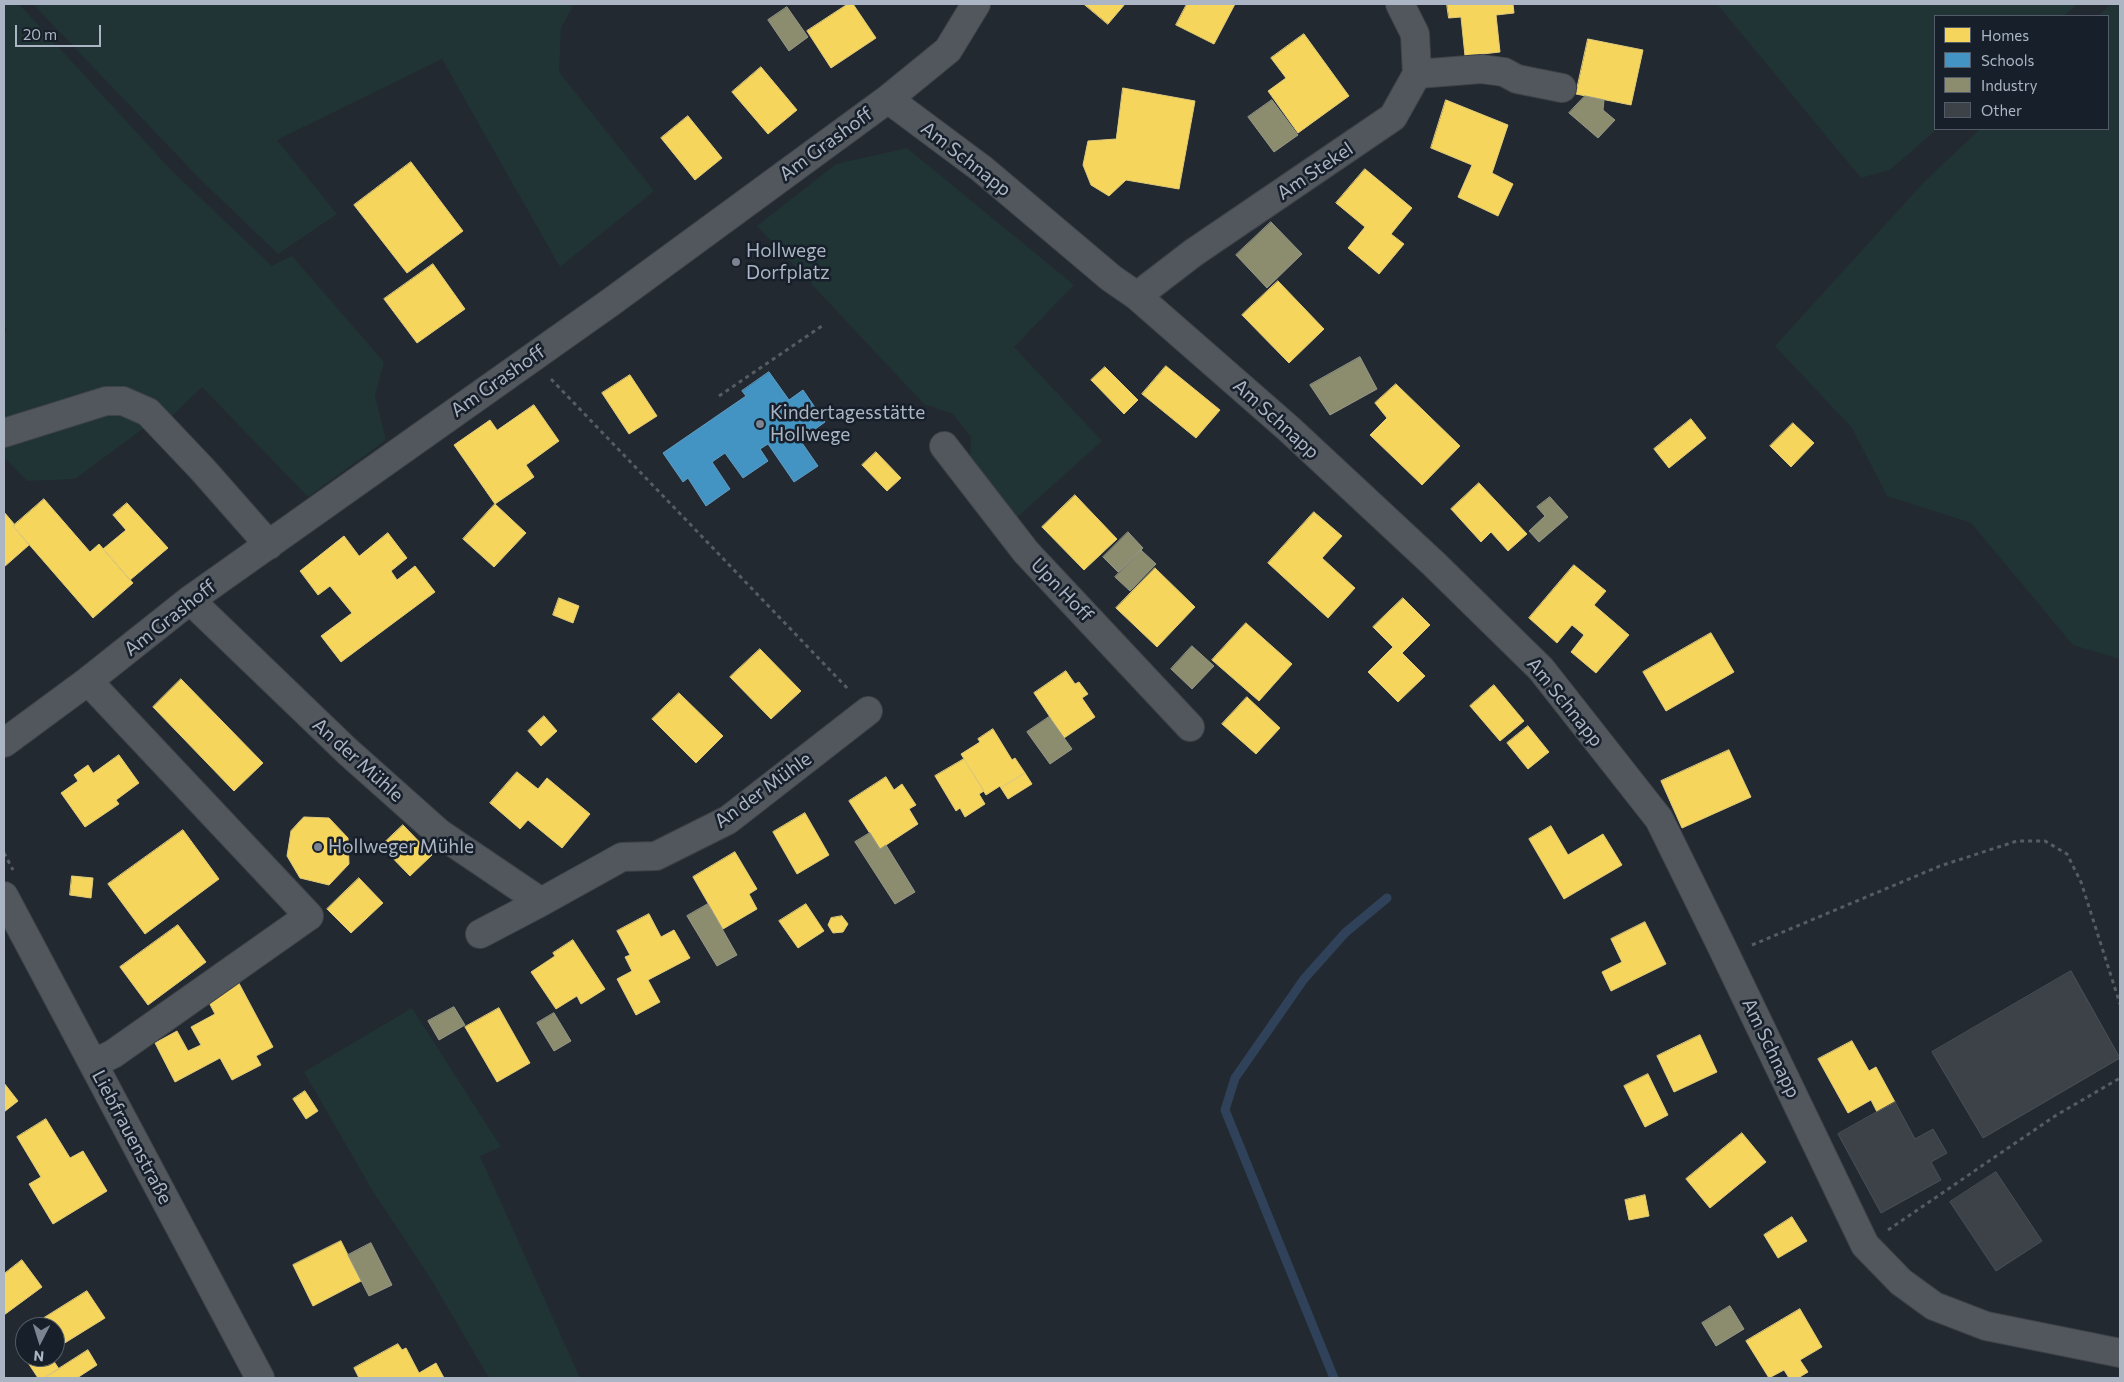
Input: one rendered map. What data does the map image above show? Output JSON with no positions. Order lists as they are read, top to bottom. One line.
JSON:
{"streets":{"street":["Am Grashoff","Am Schnapp","Am Stekel","Upn Hoff","An der Mühle","Liebfrauenstraße"]},"crossings":[["Am Grashoff","Am Schnapp"],["Am Grashoff","An der Mühle"],["Am Schnapp","Am Stekel"]],"places":["Hollwege Dorfplatz","Kindertagesstätte Hollwege","Hollweger Mühle"],"legend":["Homes","Schools","Industry","Other"],"scale_bar":"20 m","north":"bottom"}
